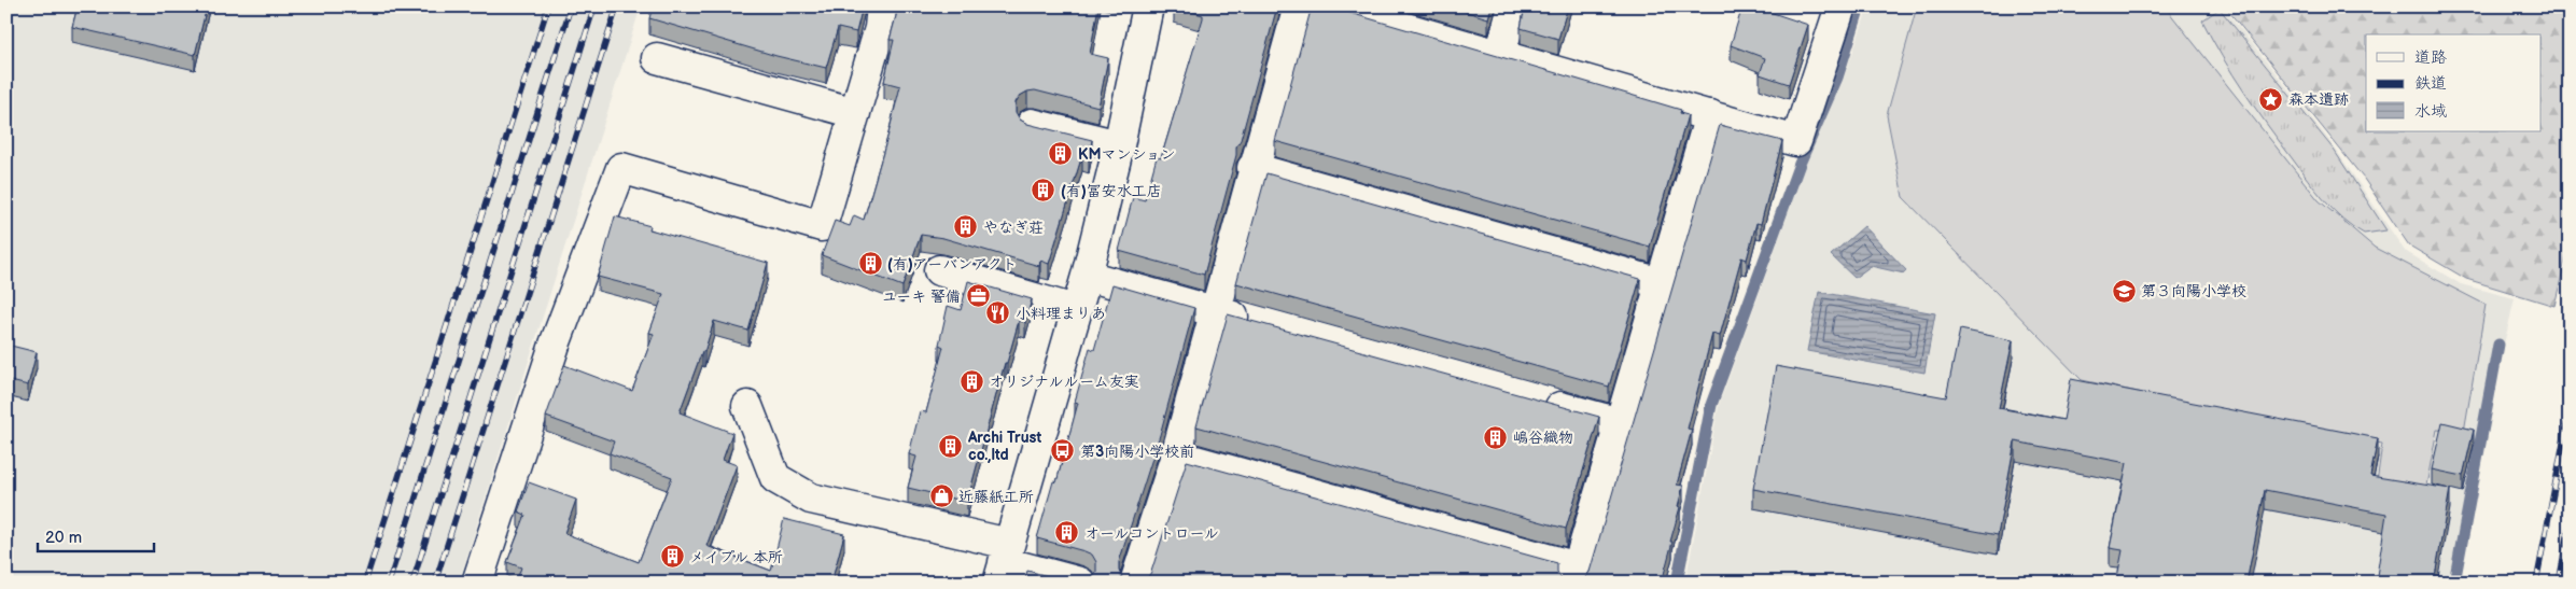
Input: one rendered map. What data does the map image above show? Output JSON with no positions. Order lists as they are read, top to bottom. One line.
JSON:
{"places":{"place":["森本遺跡"],"building":["KMマンション","(有)冨安水工店","やなぎ荘","(有)アーバンアクト","オリジナルルーム友実","嶋谷織物","Archi Trust co.,ltd","オールコントロール","メイプル 本所"],"school or university":["第３向陽小学校"],"office":["ユーキ 警備"],"restaurant":["小料理まりあ"],"bus stop":["第3向陽小学校前"],"shop":["近藤紙工所"]},"legend":["道路","鉄道","水域"],"scale_bar":"20 m"}
